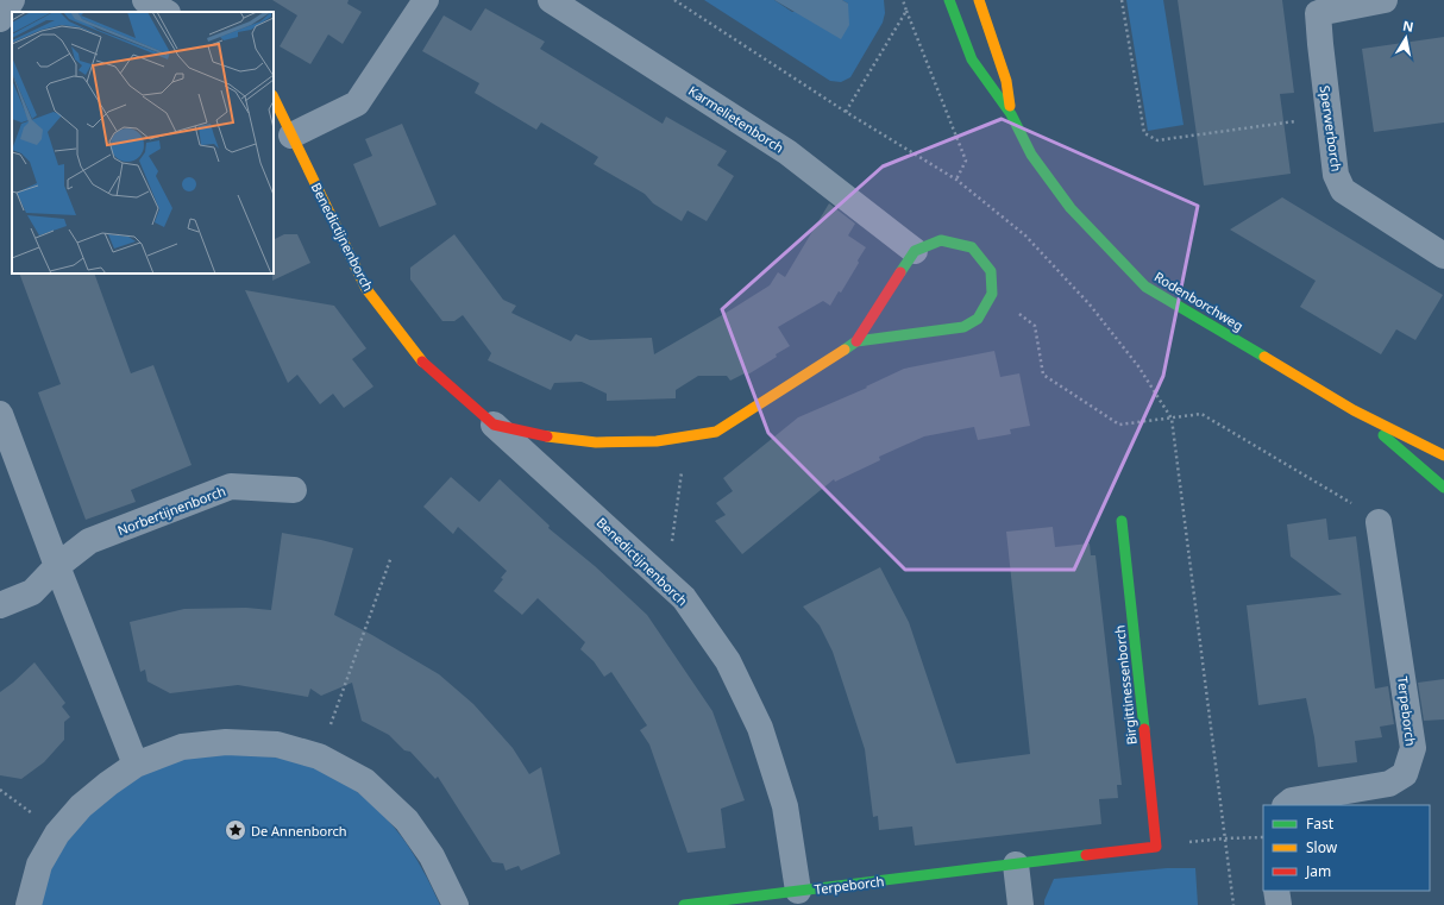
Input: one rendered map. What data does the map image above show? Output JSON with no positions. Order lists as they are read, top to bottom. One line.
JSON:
{"streets":{"street":["Karmelietenborch","Sperwerborch","Benedictijnenborch","Rodenborchweg","Norbertijnenborch","Birgittinessenborch","Terpeborch"]},"crossings":[["Karmelietenborch","Benedictijnenborch"],["Benedictijnenborch","Terpeborch"],["Birgittinessenborch","Terpeborch"]],"places":{"place":["De Annenborch"]},"legend":["Fast","Slow","Jam"],"north":"top"}
